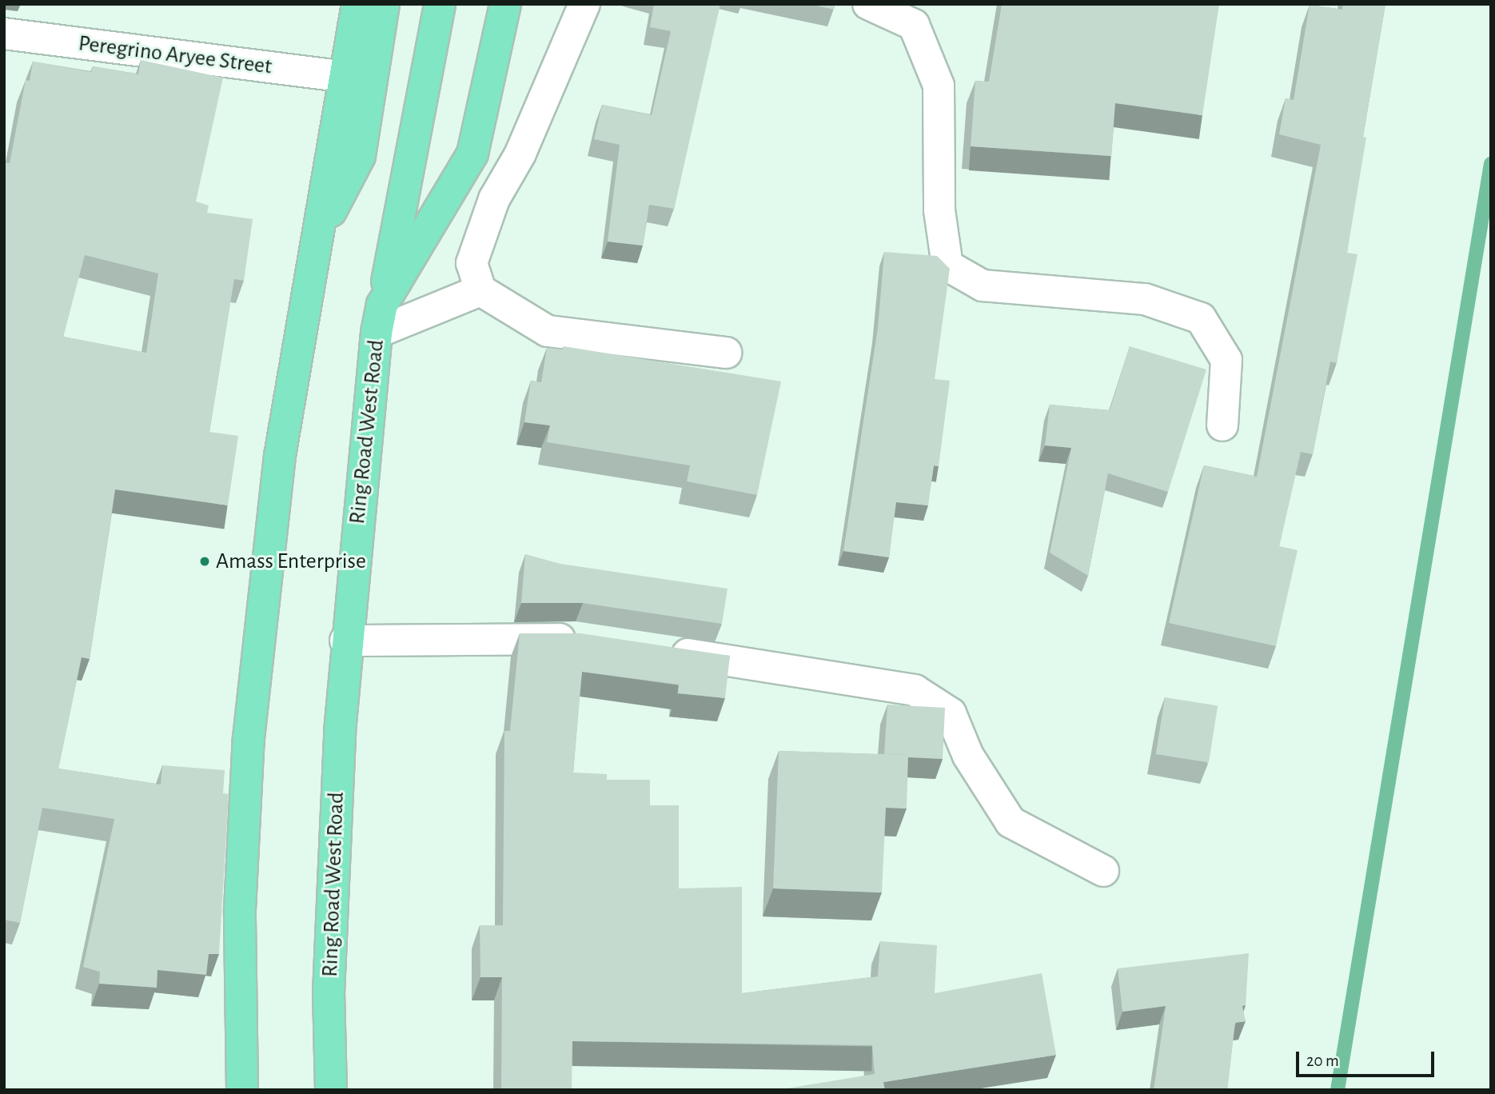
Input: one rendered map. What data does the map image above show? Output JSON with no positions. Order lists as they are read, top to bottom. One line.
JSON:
{"streets":{"main road":["Ring Road West Road"],"street":["Peregrino Aryee Street"]},"places":["Amass Enterprise"],"scale_bar":"20 m"}
